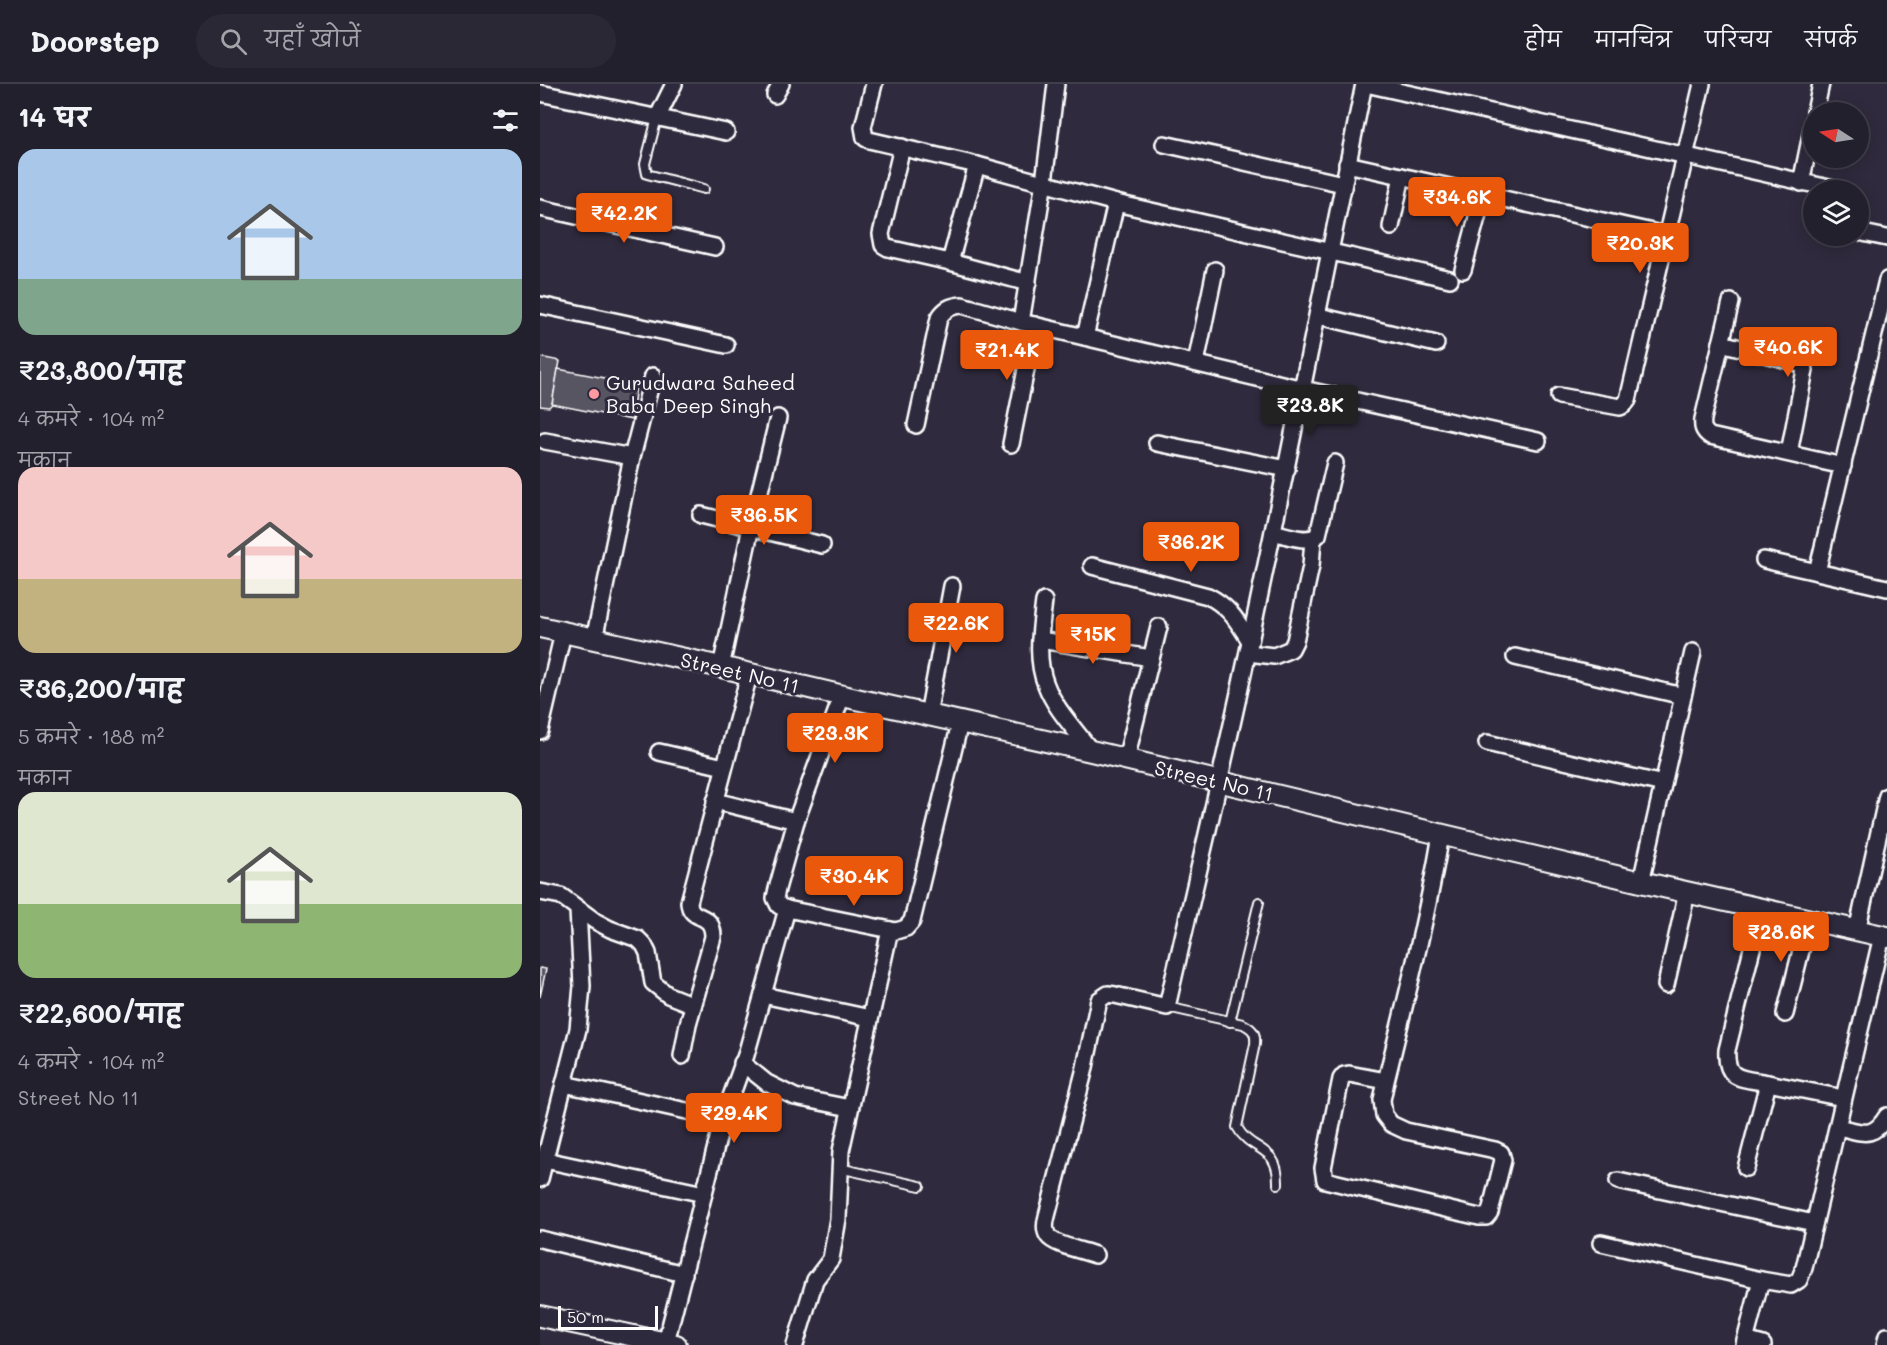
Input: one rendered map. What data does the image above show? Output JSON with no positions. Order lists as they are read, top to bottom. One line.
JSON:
{"streets":{"street":["Street No 11"]},"places":["Gurudwara Saheed Baba Deep Singh"],"scale_bar":"50 m","north":"left","page":{"header":"Doorstep","search":"यहाँ खोजें","nav":["होम","मानचित्र","परिचय","संपर्क"],"heading":"14 घर","list":[{"name":"₹23,800/माह","note":"4 कमरे · 104 m² · मकान"},{"name":"₹36,200/माह","note":"5 कमरे · 188 m² · मकान"},{"name":"₹22,600/माह","note":"4 कमरे · 104 m² · Street No 11"}],"price":["₹34.6K","₹42.2K","₹20.3K","₹40.6K","₹21.4K","₹23.8K","₹36.5K","₹36.2K","₹22.6K","₹15K","₹23.3K","₹30.4K","₹28.6K","₹29.4K"],"scale":"50 m"}}
